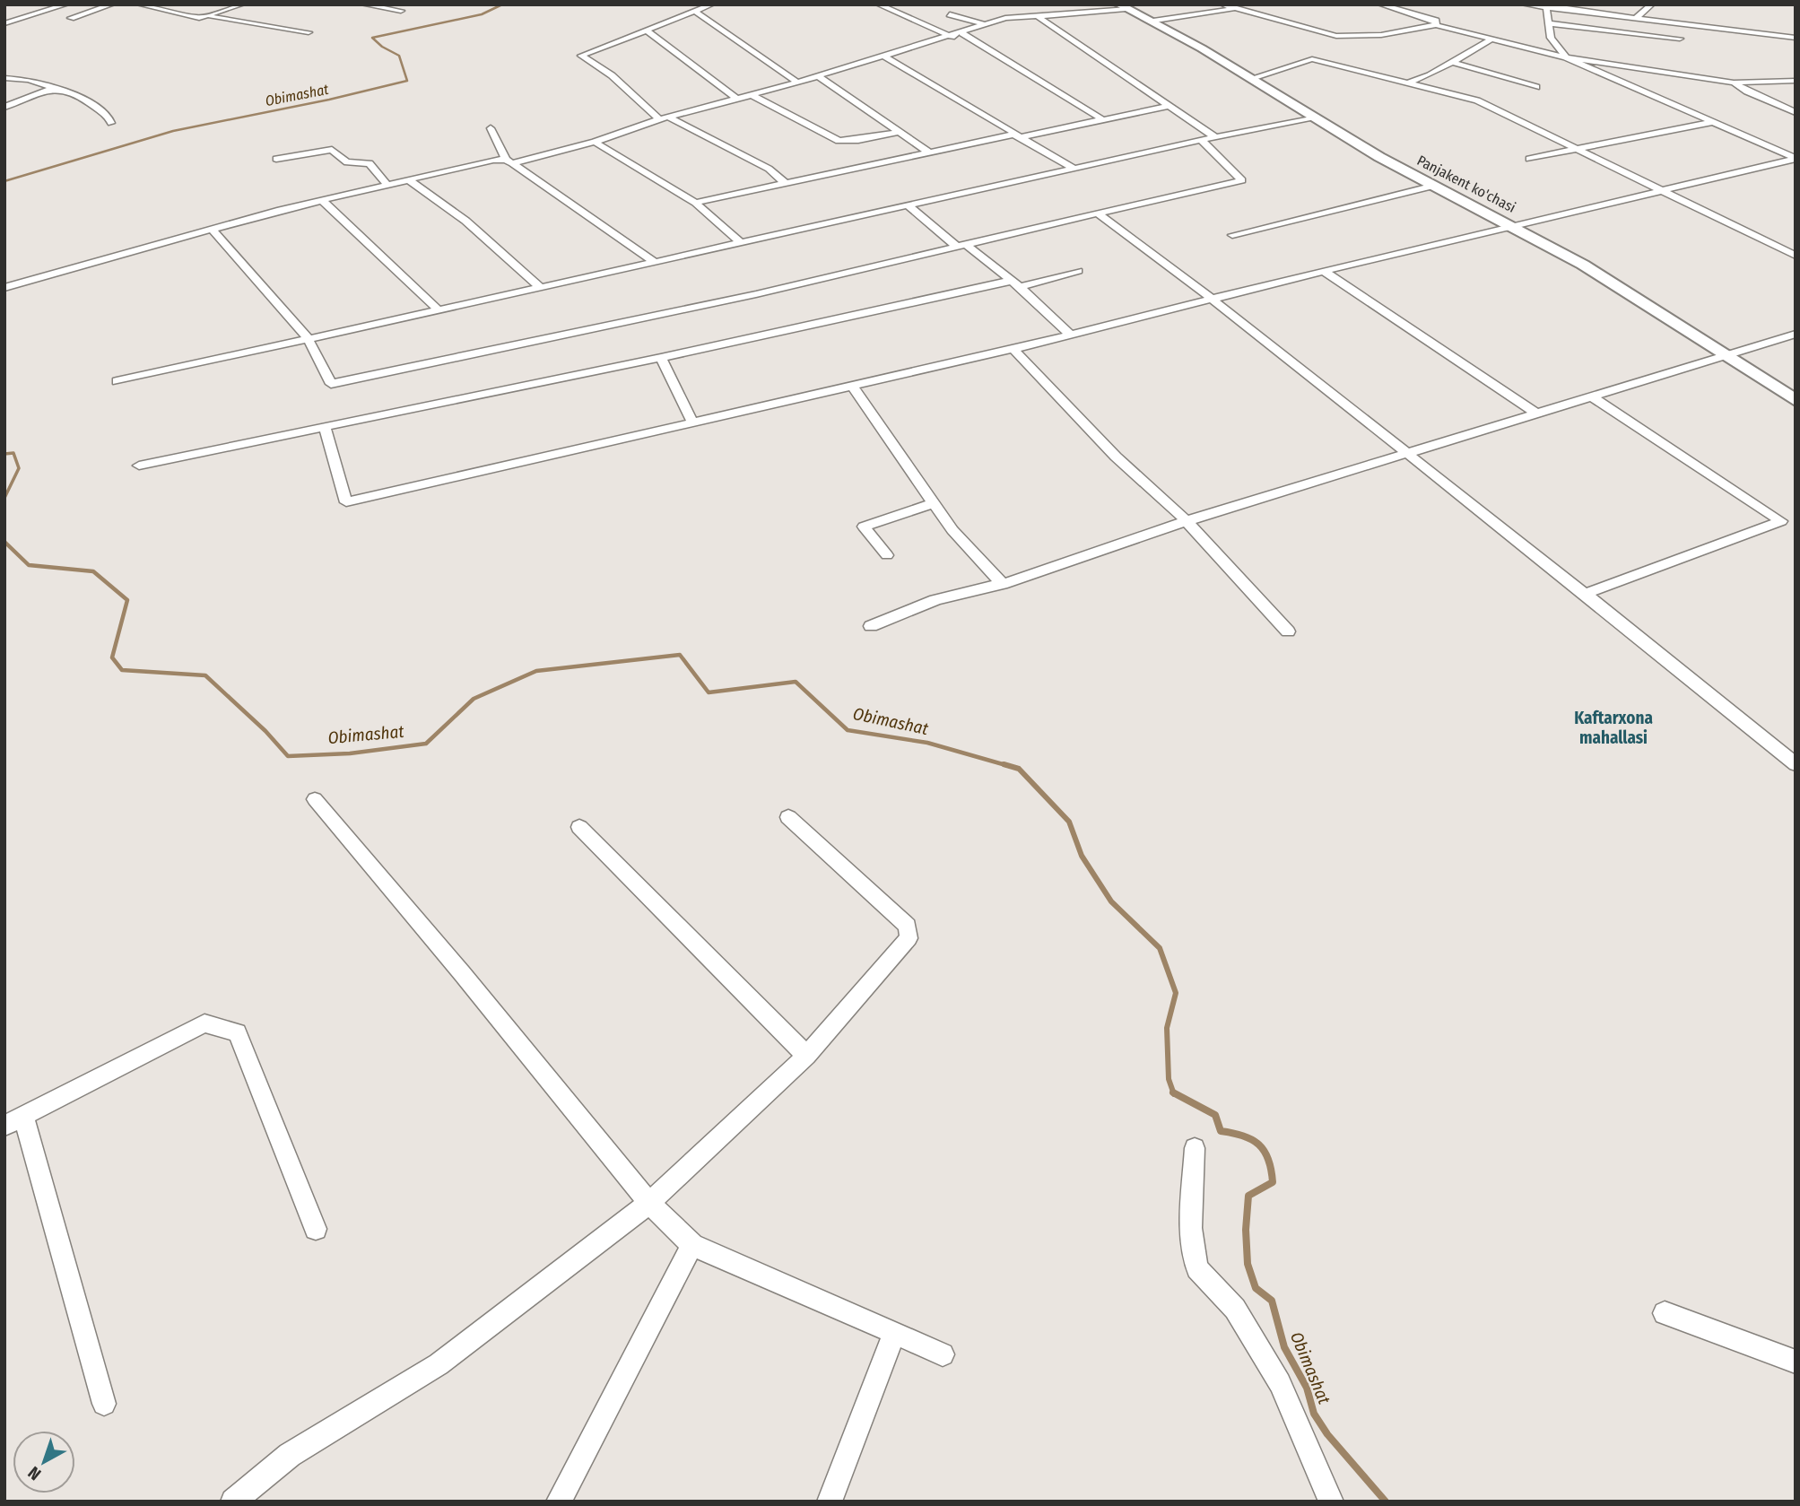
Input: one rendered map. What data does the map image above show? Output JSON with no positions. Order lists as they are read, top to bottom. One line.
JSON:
{"streets":{"main road":["Panjakent ko'chasi"]},"districts":["Kaftarxona mahallasi"],"water":["Obimashat"],"north":"bottom left"}
